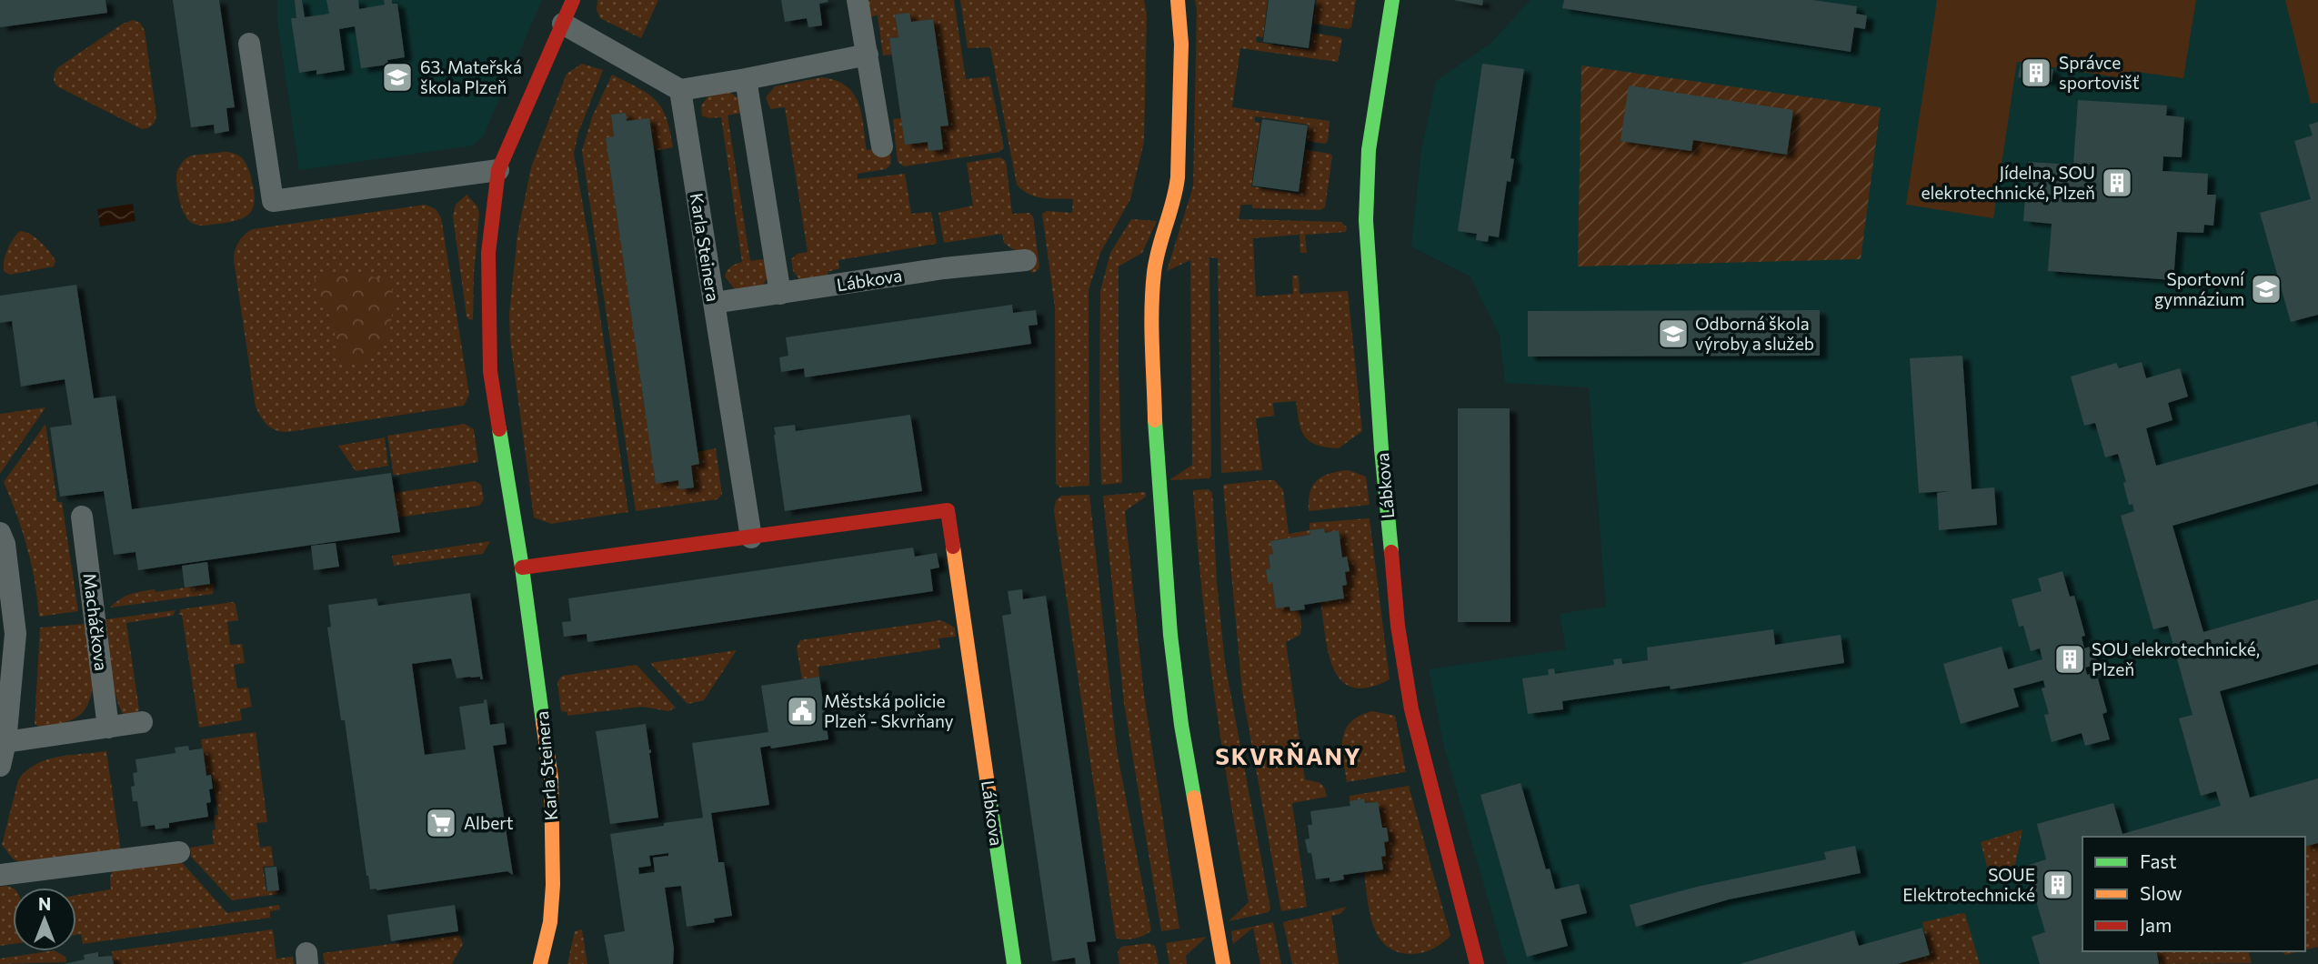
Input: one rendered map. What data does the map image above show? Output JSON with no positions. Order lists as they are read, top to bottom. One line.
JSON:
{"streets":{"street":["Karla Steinera","Lábkova","Macháčkova"]},"crossings":[["Karla Steinera","Lábkova"]],"districts":["SKVRŇANY"],"places":{"building":["Správce sportovišť","Jídelna, SOU elekrotechnické, Plzeň","SOU elekrotechnické, Plzeň","SOUE Elektrotechnické"],"school or university":["63. Mateřská škola Plzeň","Sportovní gymnázium","Odborná škola výroby a služeb"],"public building":["Městská policie Plzeň - Skvrňany"],"supermarket":["Albert"]},"legend":["Fast","Slow","Jam"],"north":"top"}
